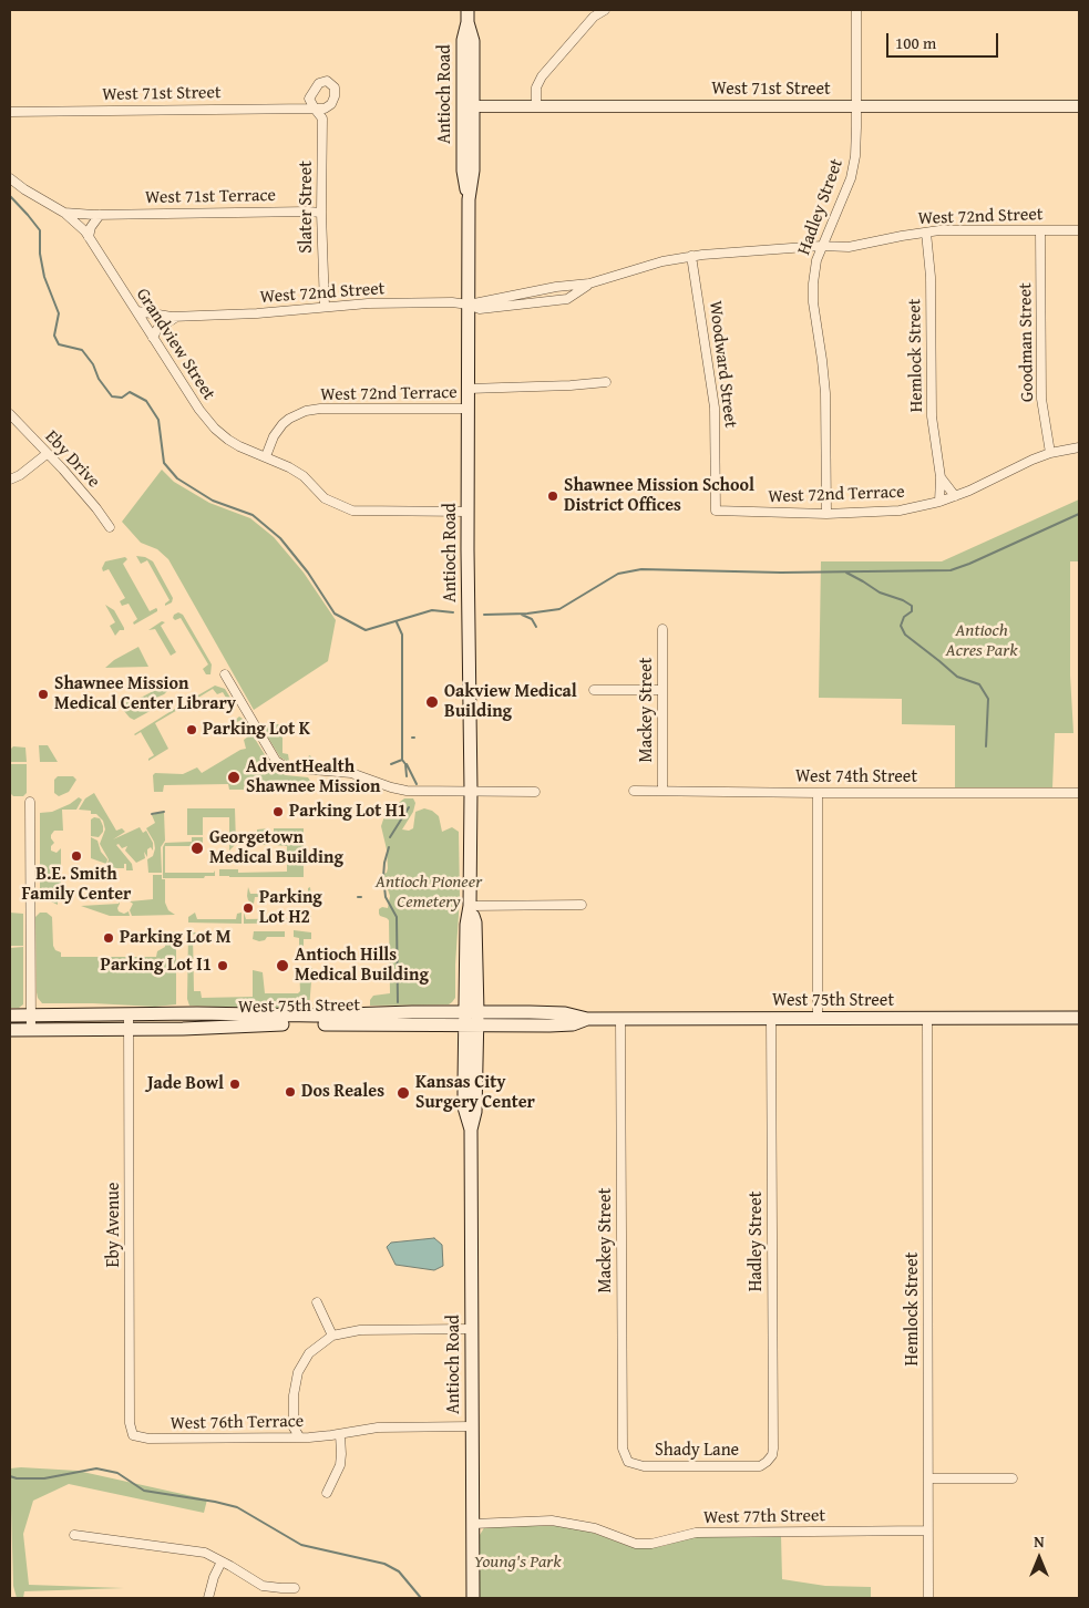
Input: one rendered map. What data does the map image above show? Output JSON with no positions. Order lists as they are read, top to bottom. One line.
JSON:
{"streets":{"main road":["Antioch Road","West 75th Street"],"street":["West 71st Street","West 71st Terrace","Slater Street","Hadley Street","West 72nd Street","Goodman Street","Grandview Street","Hemlock Street","Woodward Street","West 72nd Terrace","Eby Drive","Mackey Street","West 74th Street","Eby Avenue","West 76th Terrace","Shady Lane","West 77th Street"]},"crossings":[["West 71st Street","Antioch Road"],["West 71st Street","Slater Street"],["West 71st Street","Hadley Street"],["Antioch Road","West 72nd Street"],["Antioch Road","Grandview Street"],["Antioch Road","West 72nd Terrace"],["Antioch Road","West 75th Street"],["Antioch Road","West 76th Terrace"],["Antioch Road","West 77th Street"],["West 71st Terrace","Slater Street"],["West 71st Terrace","Grandview Street"],["Slater Street","West 72nd Street"],["Hadley Street","West 72nd Street"],["Hadley Street","West 72nd Terrace"],["Hadley Street","West 75th Street"],["Hadley Street","Shady Lane"],["West 72nd Street","Goodman Street"],["West 72nd Street","Grandview Street"],["West 72nd Street","Hemlock Street"],["West 72nd Street","Woodward Street"],["Goodman Street","West 72nd Terrace"],["Grandview Street","West 72nd Terrace"],["Hemlock Street","West 72nd Terrace"],["Hemlock Street","West 75th Street"],["Hemlock Street","West 77th Street"],["Woodward Street","West 72nd Terrace"],["Mackey Street","West 74th Street"],["Mackey Street","West 75th Street"],["Mackey Street","Shady Lane"],["West 75th Street","Eby Avenue"],["Eby Avenue","West 76th Terrace"]],"parks":["Antioch Acres Park","Antioch Pioneer Cemetery","Young's Park"],"places":["Shawnee Mission School District Offices","Shawnee Mission Medical Center Library","Oakview Medical Building","Parking Lot K","AdventHealth Shawnee Mission","Parking Lot H1","Georgetown Medical Building","B.E. Smith Family Center","Parking Lot H2","Parking Lot M","Parking Lot I1","Antioch Hills Medical Building","Jade Bowl","Dos Reales","Kansas City Surgery Center"],"scale_bar":"100 m","north":"top"}
